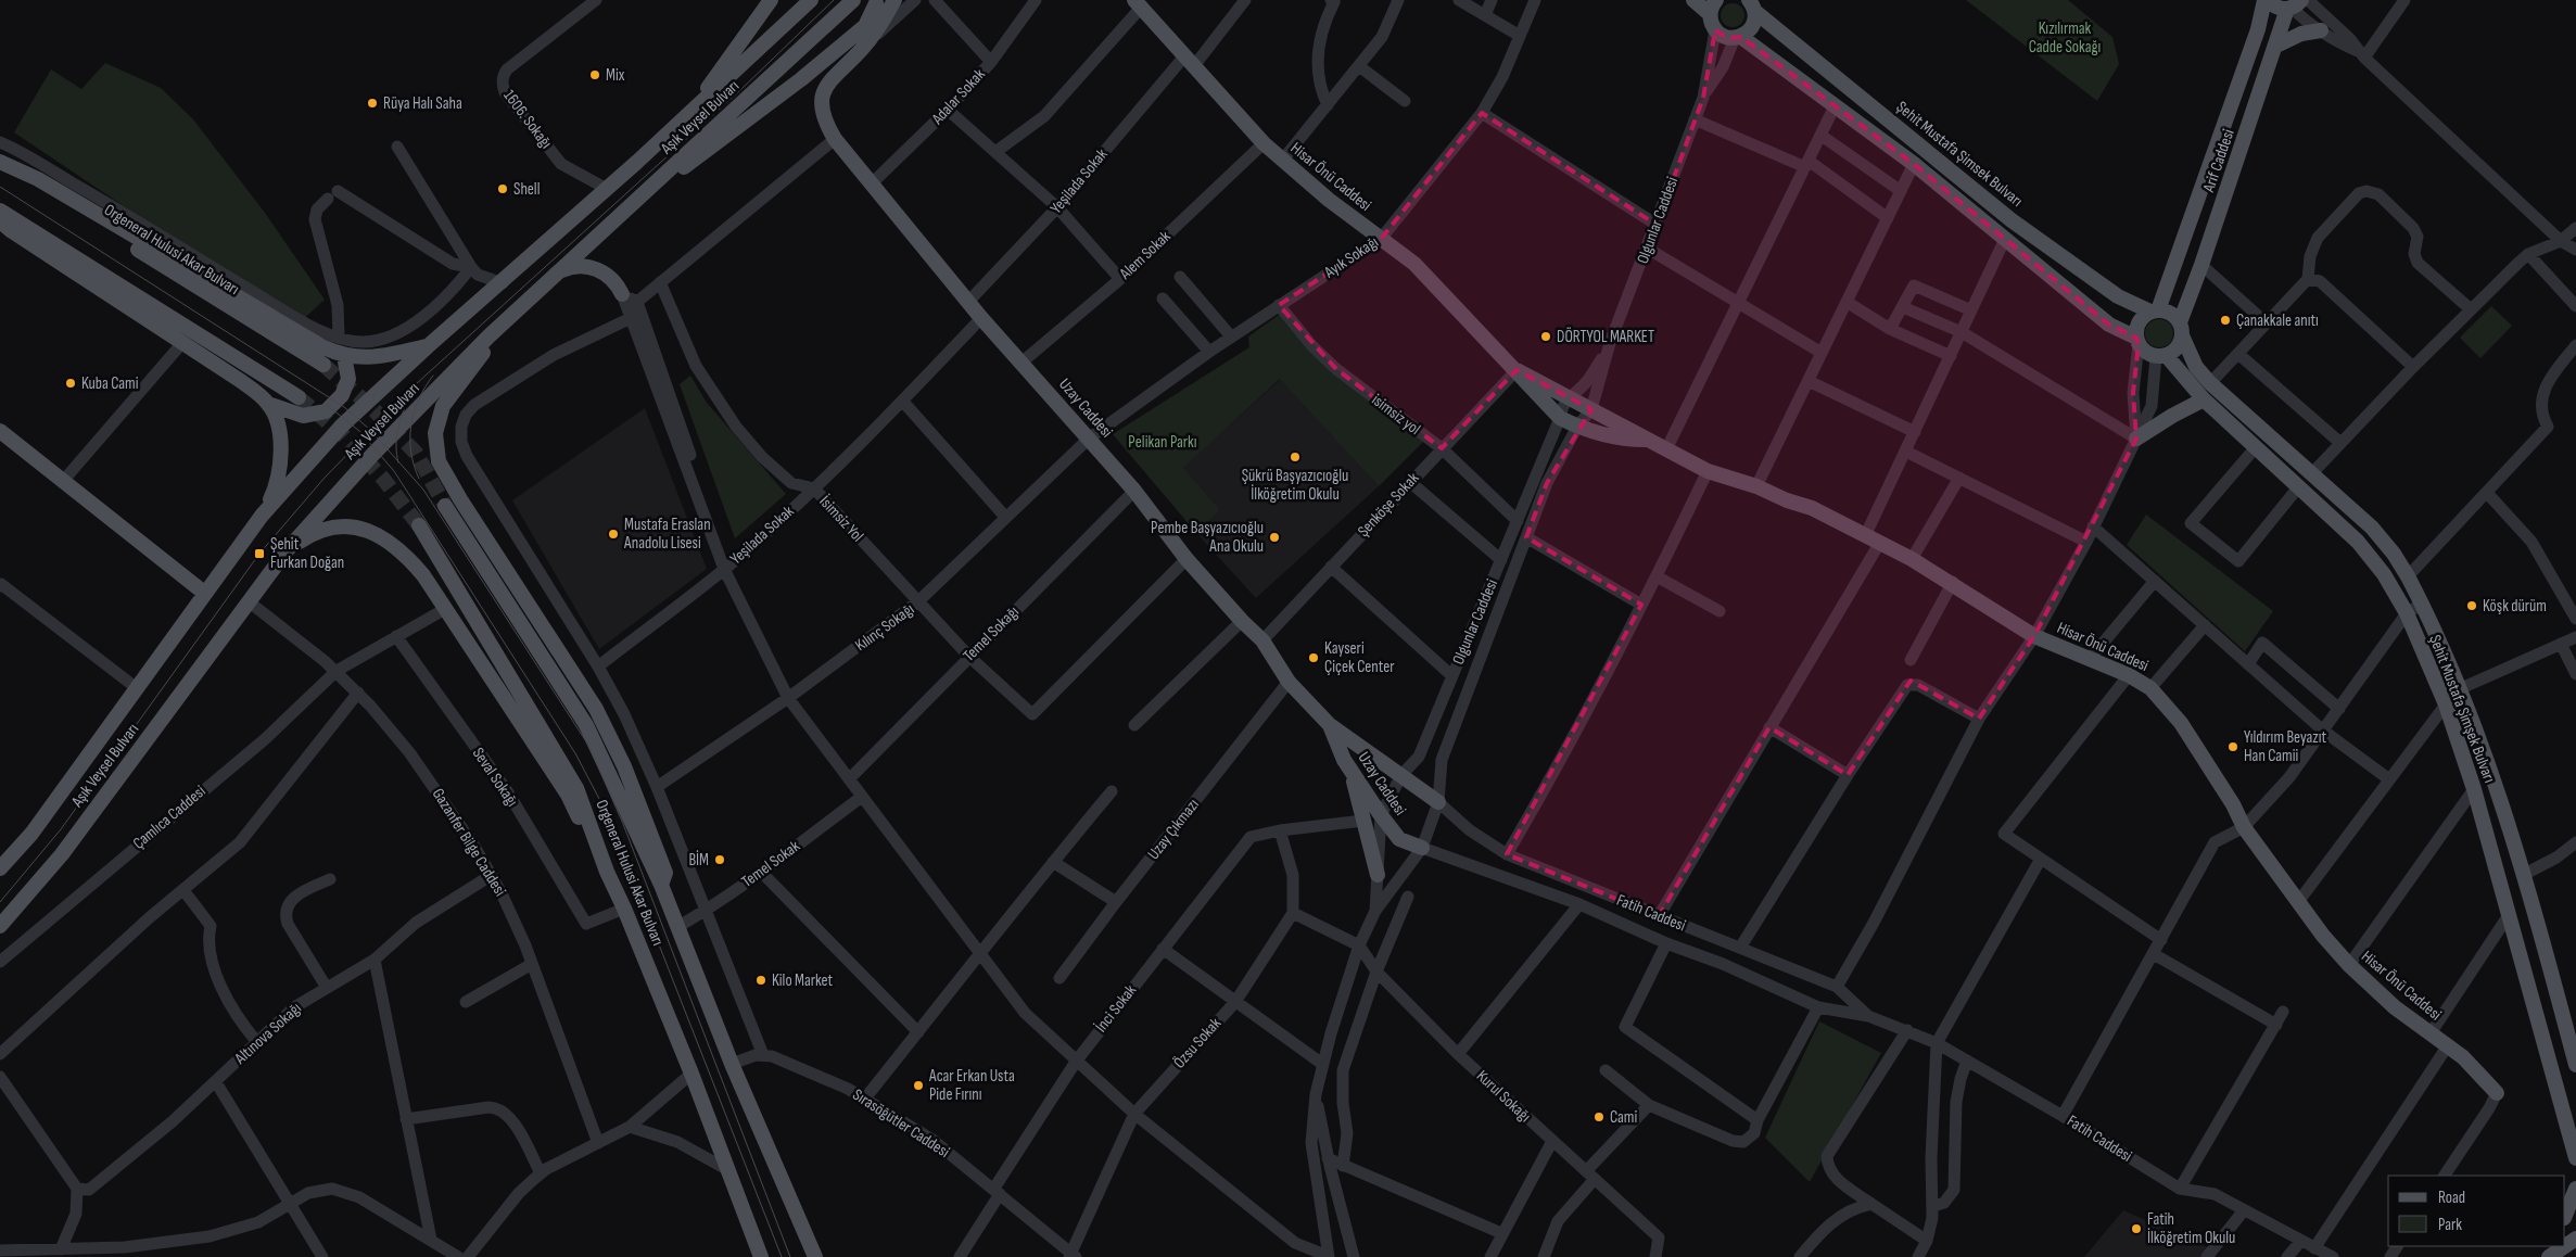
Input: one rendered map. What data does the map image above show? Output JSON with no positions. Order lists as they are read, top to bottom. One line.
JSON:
{"streets":{"main road":["Aşık Veysel Bulvarı","Şehit Mustafa Şimsek Bulvarı","Arif Caddesi","Hisar Önü Caddesi","Orgeneral Hulusi Akar Bulvarı","Uzay Caddesi","Şehit Mustafa Şimşek Bulvarı"],"street":["Adalar Sokak","1606. Sokağı","Yeşilada Sokak","Olgunlar Caddesi","Alem Sokak","Ayık Sokağı","isimsiz yol","Şenköşe Sokak","İsimsiz Yol","Kılınç Sokağı","Temel Sokağı","Seval Sokağı","Çamlıca Caddesi","Uzay Çıkmazı","Gazanfer Bilge Caddesi","Temel Sokak","Fatih Caddesi","İnci Sokak","Altınova Sokağı","Özsu Sokak","Kurul Sokağı","Sırasöğütler Caddesi"]},"crossings":[["Adalar Sokak","Uzay Caddesi"],["Aşık Veysel Bulvarı","1606. Sokağı"],["Aşık Veysel Bulvarı","Orgeneral Hulusi Akar Bulvarı"],["Aşık Veysel Bulvarı","Gazanfer Bilge Caddesi"],["Şehit Mustafa Şimsek Bulvarı","Arif Caddesi"],["Şehit Mustafa Şimsek Bulvarı","Şehit Mustafa Şimşek Bulvarı"],["Arif Caddesi","Şehit Mustafa Şimşek Bulvarı"],["Hisar Önü Caddesi","Yeşilada Sokak"],["Hisar Önü Caddesi","Olgunlar Caddesi"],["Hisar Önü Caddesi","Alem Sokak"],["Hisar Önü Caddesi","Ayık Sokağı"],["Hisar Önü Caddesi","Şenköşe Sokak"],["Yeşilada Sokak","Uzay Caddesi"],["Yeşilada Sokak","İsimsiz Yol"],["Olgunlar Caddesi","Uzay Caddesi"],["Olgunlar Caddesi","isimsiz yol"],["Olgunlar Caddesi","Fatih Caddesi"],["Olgunlar Caddesi","Kurul Sokağı"],["Orgeneral Hulusi Akar Bulvarı","Seval Sokağı"],["Orgeneral Hulusi Akar Bulvarı","Temel Sokak"],["Alem Sokak","Uzay Caddesi"],["Ayık Sokağı","Uzay Caddesi"],["Ayık Sokağı","isimsiz yol"],["Ayık Sokağı","Kılınç Sokağı"],["Uzay Caddesi","Şenköşe Sokak"],["Uzay Caddesi","İsimsiz Yol"],["Uzay Caddesi","Kılınç Sokağı"],["Uzay Caddesi","Temel Sokağı"],["Uzay Caddesi","Uzay Çıkmazı"],["Uzay Caddesi","Fatih Caddesi"],["isimsiz yol","Şenköşe Sokak"],["İsimsiz Yol","Kılınç Sokağı"],["İsimsiz Yol","Temel Sokağı"],["Seval Sokağı","Çamlıca Caddesi"],["Çamlıca Caddesi","Gazanfer Bilge Caddesi"],["Gazanfer Bilge Caddesi","Altınova Sokağı"],["İnci Sokak","Sırasöğütler Caddesi"],["Özsu Sokak","Sırasöğütler Caddesi"]],"parks":["Kızılırmak Cadde Sokağı","Pelikan Parkı"],"places":{"other":["Mix","Rüya Halı Saha","Shell","Çanakkale anıtı","DÖRTYOL MARKET","Kuba Cami","Şükrü Başyazıcıoğlu İlköğretim Okulu","Mustafa Eraslan Anadolu Lisesi","Pembe Başyazıcıoğlu Ana Okulu","Köşk dürüm","Kayseri Çiçek Center","Yıldırım Beyazıt Han Camii","BİM","Kilo Market","Acar Erkan Usta Pide Fırını","Cami","Fatih İlköğretim Okulu"],"transit":["Şehit Furkan Doğan"]},"legend":["Road","Park"]}
